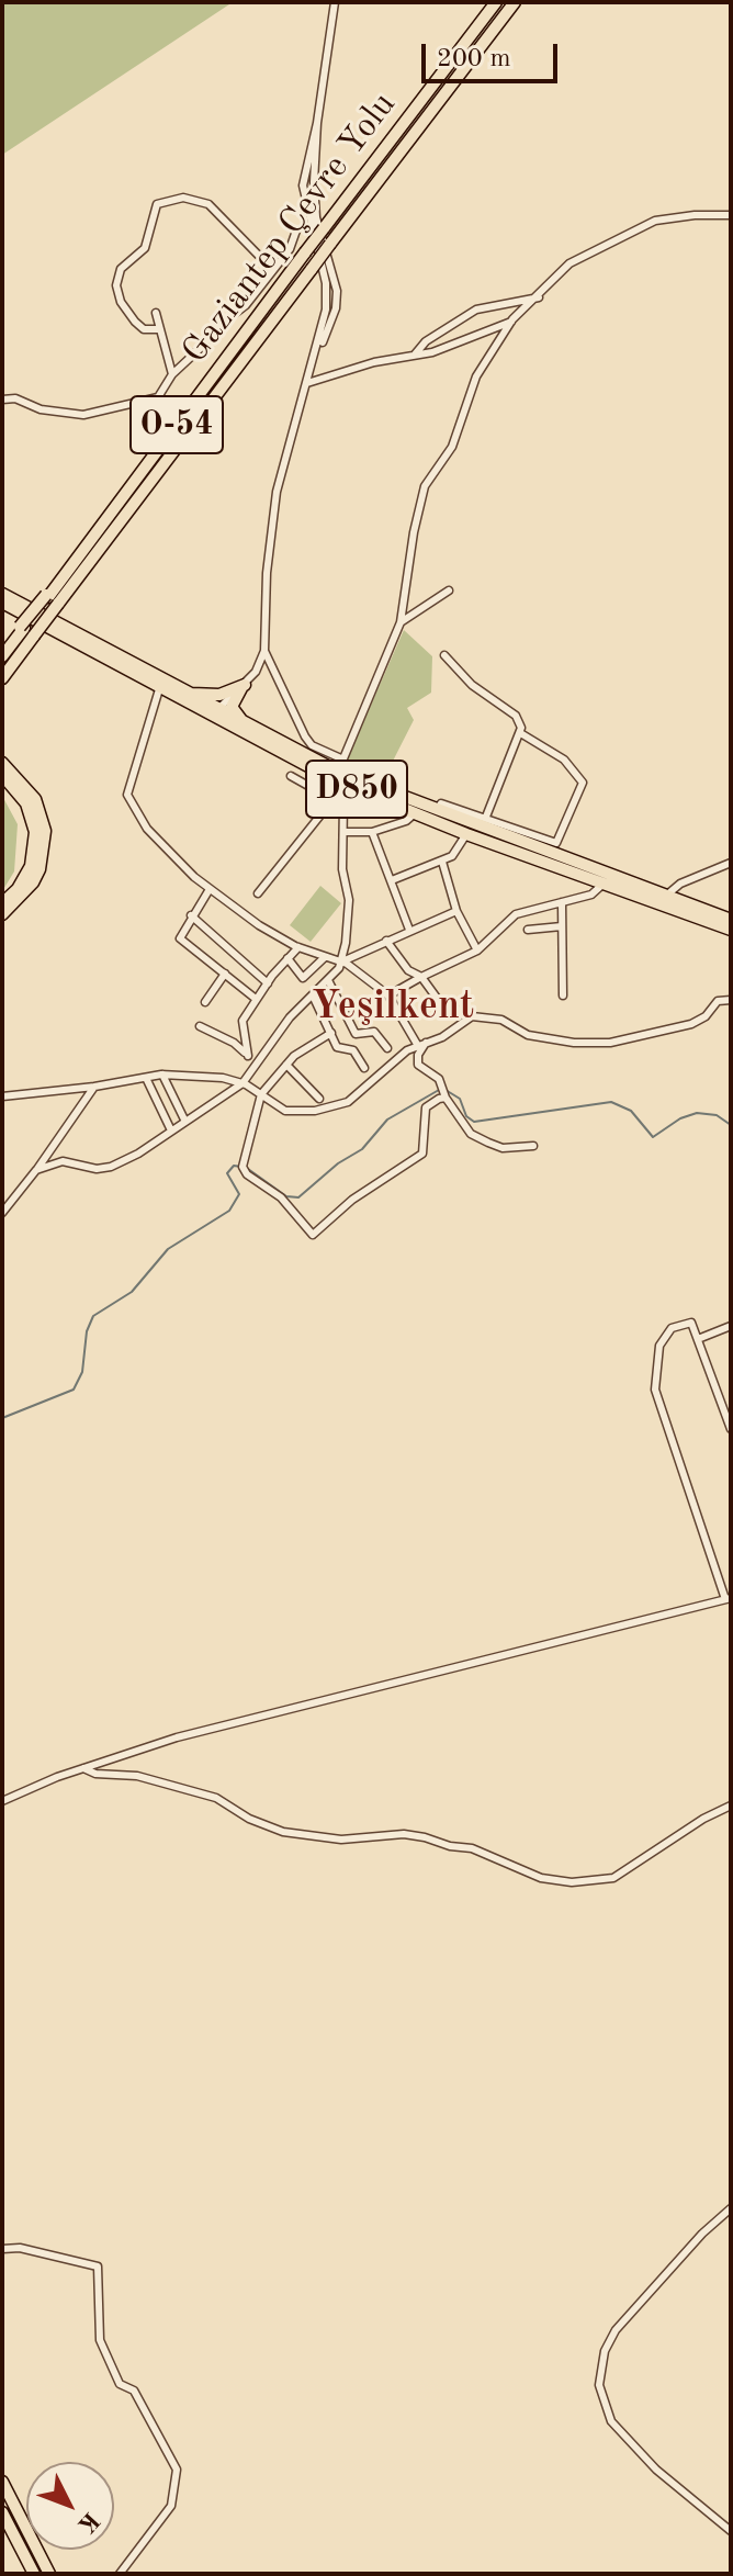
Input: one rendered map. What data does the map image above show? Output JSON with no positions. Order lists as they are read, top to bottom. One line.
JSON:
{"streets":{"highway":["Gaziantep Çevre Yolu","O-54","D850"]},"districts":["Yeşilkent"],"scale_bar":"200 m","north":"bottom right"}
